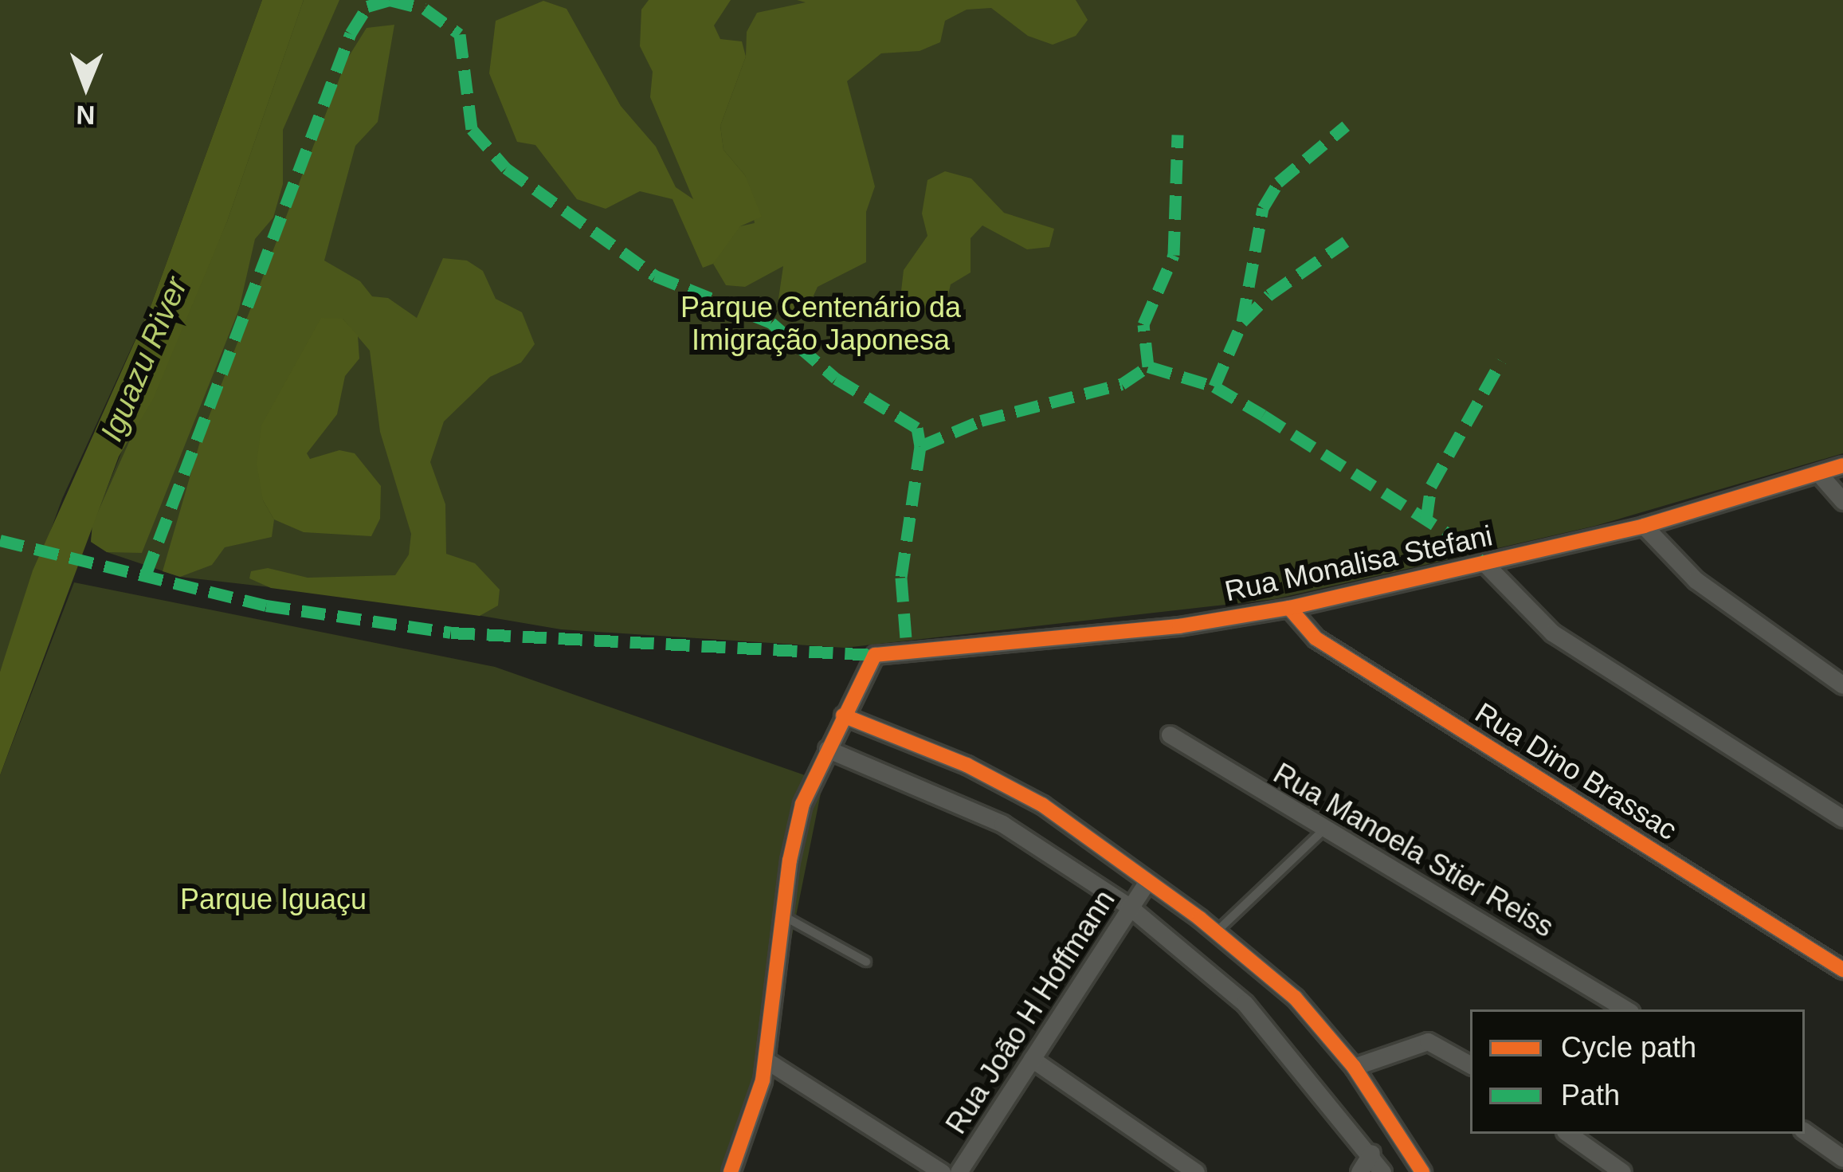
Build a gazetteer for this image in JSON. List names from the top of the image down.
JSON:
{
  "streets": {
    "street": [
      "Rua Monalisa Stefani",
      "Rua Dino Brassac",
      "Rua Manoela Stier Reiss",
      "Rua João H Hoffmann"
    ]
  },
  "crossings": [
    ["Rua Monalisa Stefani", "Rua Dino Brassac"]
  ],
  "water": ["Iguazu River"],
  "parks": ["Parque Centenário da Imigração Japonesa", "Parque Iguaçu"],
  "legend": ["Cycle path", "Path"],
  "north": "bottom"
}
